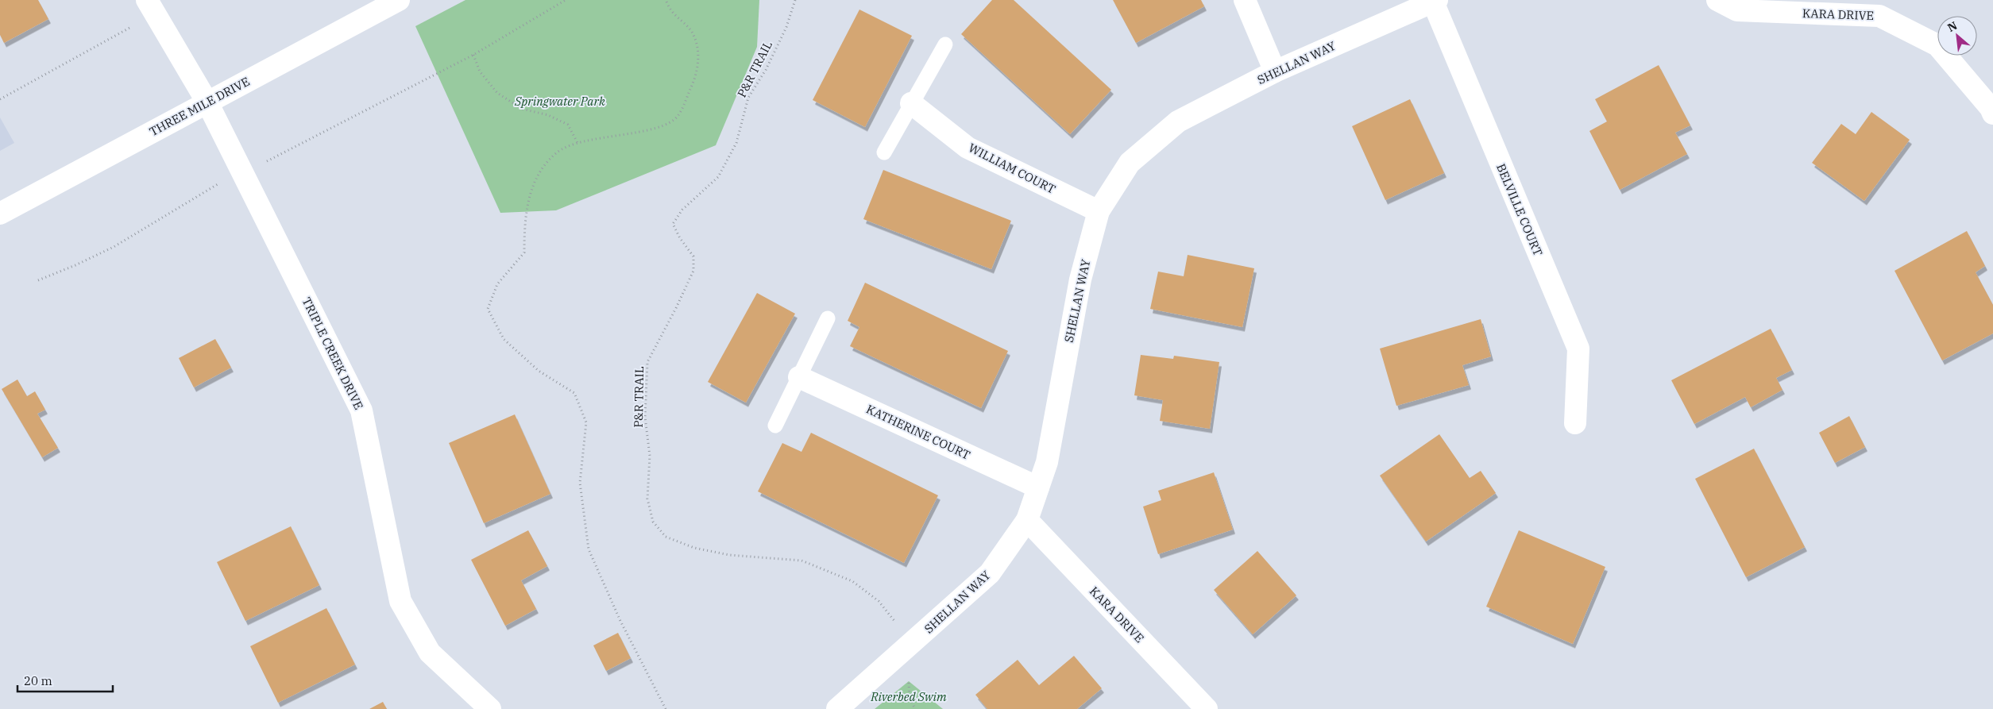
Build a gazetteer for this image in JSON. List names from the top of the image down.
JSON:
{
  "streets": {
    "street": [
      "KARA DRIVE",
      "SHELLAN WAY",
      "THREE MILE DRIVE",
      "WILLIAM COURT",
      "BELVILLE COURT",
      "TRIPLE CREEK DRIVE",
      "KATHERINE COURT"
    ],
    "path": ["P&R TRAIL"]
  },
  "crossings": [
    ["KARA DRIVE", "SHELLAN WAY"],
    ["SHELLAN WAY", "P&R TRAIL"],
    ["SHELLAN WAY", "WILLIAM COURT"],
    ["SHELLAN WAY", "BELVILLE COURT"],
    ["SHELLAN WAY", "KATHERINE COURT"],
    ["THREE MILE DRIVE", "TRIPLE CREEK DRIVE"]
  ],
  "parks": ["Springwater Park", "Riverbed Swim"],
  "scale_bar": "20 m",
  "north": "top left"
}
